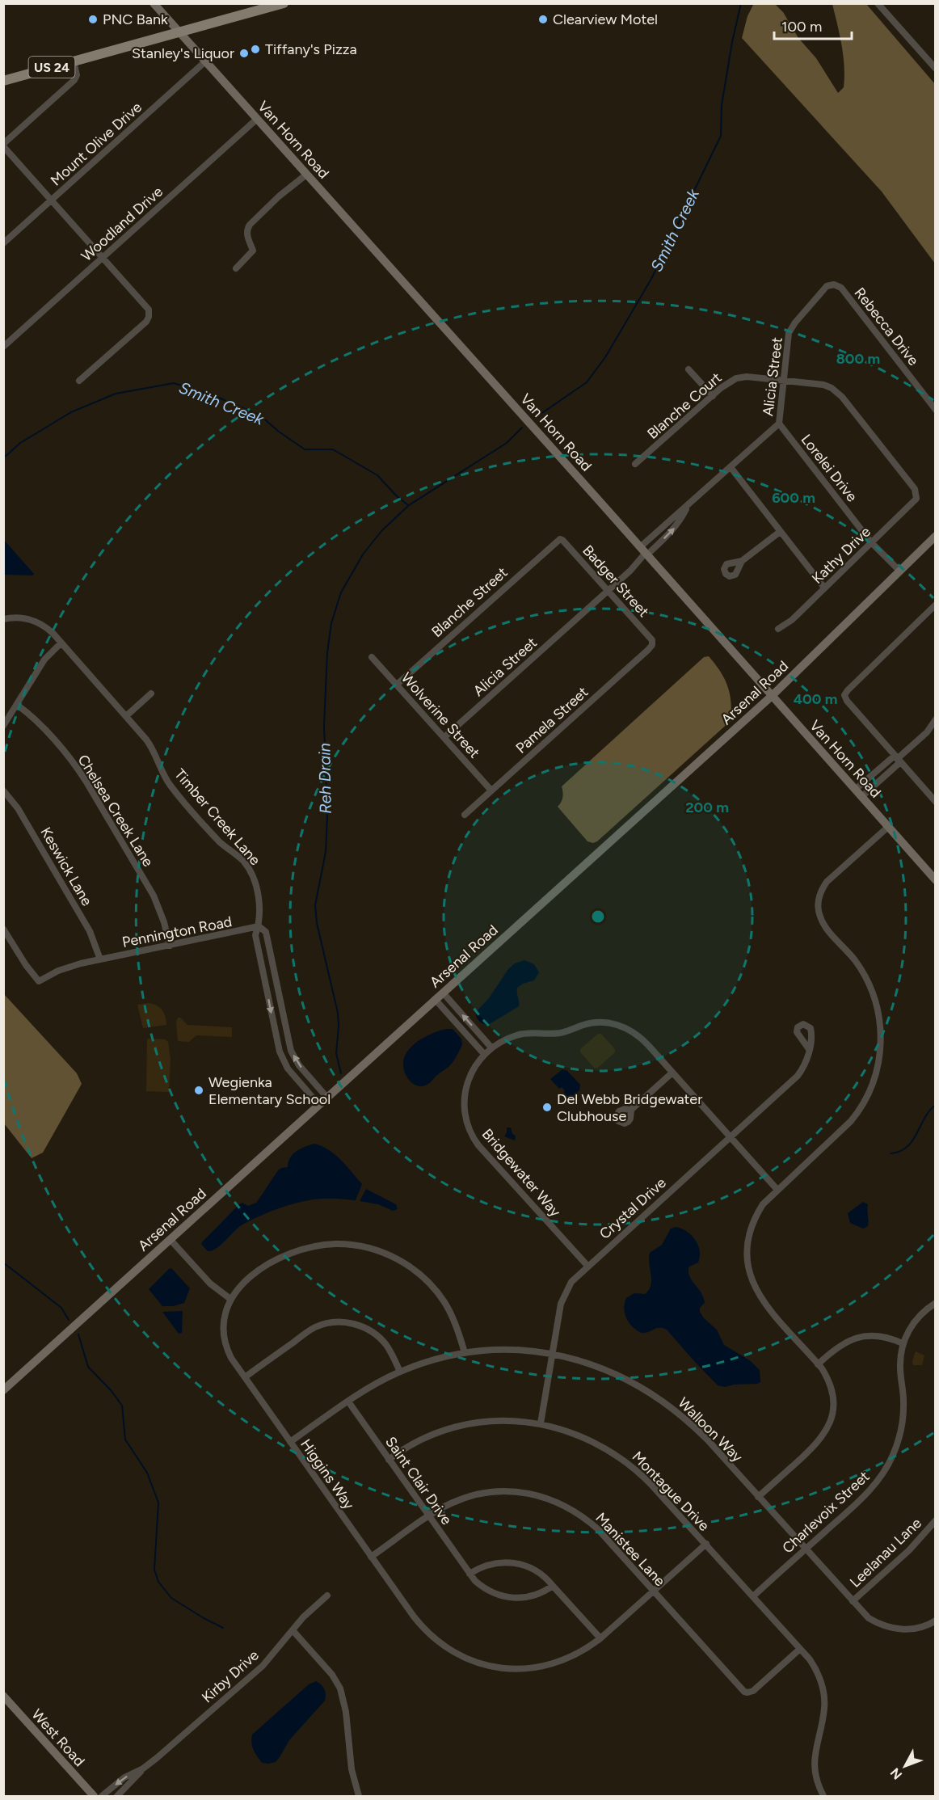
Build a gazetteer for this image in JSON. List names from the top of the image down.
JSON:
{
  "streets": {
    "main road": ["US 24"],
    "street": [
      "Van Horn Road",
      "Mount Olive Drive",
      "Woodland Drive",
      "Rebecca Drive",
      "Alicia Street",
      "Blanche Court",
      "Lorelei Drive",
      "Kathy Drive",
      "Badger Street",
      "Blanche Street",
      "Arsenal Road",
      "Wolverine Street",
      "Pamela Street",
      "Chelsea Creek Lane",
      "Timber Creek Lane",
      "Keswick Lane",
      "Pennington Road",
      "Bridgewater Way",
      "Crystal Drive",
      "Walloon Way",
      "Higgins Way",
      "Saint Clair Drive",
      "Montague Drive",
      "Charlevoix Street",
      "Manistee Lane",
      "Leelanau Lane",
      "Kirby Drive",
      "West Road"
    ]
  },
  "crossings": [
    ["US 24", "Van Horn Road"],
    ["Van Horn Road", "Mount Olive Drive"],
    ["Van Horn Road", "Woodland Drive"],
    ["Van Horn Road", "Alicia Street"],
    ["Van Horn Road", "Arsenal Road"],
    ["Rebecca Drive", "Alicia Street"],
    ["Alicia Street", "Blanche Court"],
    ["Alicia Street", "Lorelei Drive"],
    ["Alicia Street", "Badger Street"],
    ["Alicia Street", "Wolverine Street"],
    ["Blanche Court", "Kathy Drive"],
    ["Lorelei Drive", "Kathy Drive"],
    ["Lorelei Drive", "Arsenal Road"],
    ["Badger Street", "Blanche Street"],
    ["Badger Street", "Pamela Street"],
    ["Blanche Street", "Wolverine Street"],
    ["Arsenal Road", "Timber Creek Lane"],
    ["Wolverine Street", "Pamela Street"],
    ["Chelsea Creek Lane", "Pennington Road"],
    ["Timber Creek Lane", "Pennington Road"],
    ["Keswick Lane", "Pennington Road"],
    ["Bridgewater Way", "Crystal Drive"],
    ["Crystal Drive", "Walloon Way"],
    ["Crystal Drive", "Montague Drive"],
    ["Walloon Way", "Higgins Way"],
    ["Walloon Way", "Saint Clair Drive"],
    ["Walloon Way", "Charlevoix Street"],
    ["Walloon Way", "Leelanau Lane"],
    ["Higgins Way", "Montague Drive"],
    ["Higgins Way", "Manistee Lane"],
    ["Saint Clair Drive", "Montague Drive"],
    ["Saint Clair Drive", "Manistee Lane"],
    ["Montague Drive", "Charlevoix Street"],
    ["Montague Drive", "Manistee Lane"]
  ],
  "water": ["Smith Creek", "Reh Drain"],
  "places": [
    "PNC Bank",
    "Clearview Motel",
    "Tiffany's Pizza",
    "Stanley's Liquor",
    "Wegienka Elementary School",
    "Del Webb Bridgewater Clubhouse"
  ],
  "scale_bar": "100 m",
  "north": "bottom left",
  "rings": [
    "800 m",
    "600 m",
    "400 m",
    "200 m"
  ]
}
